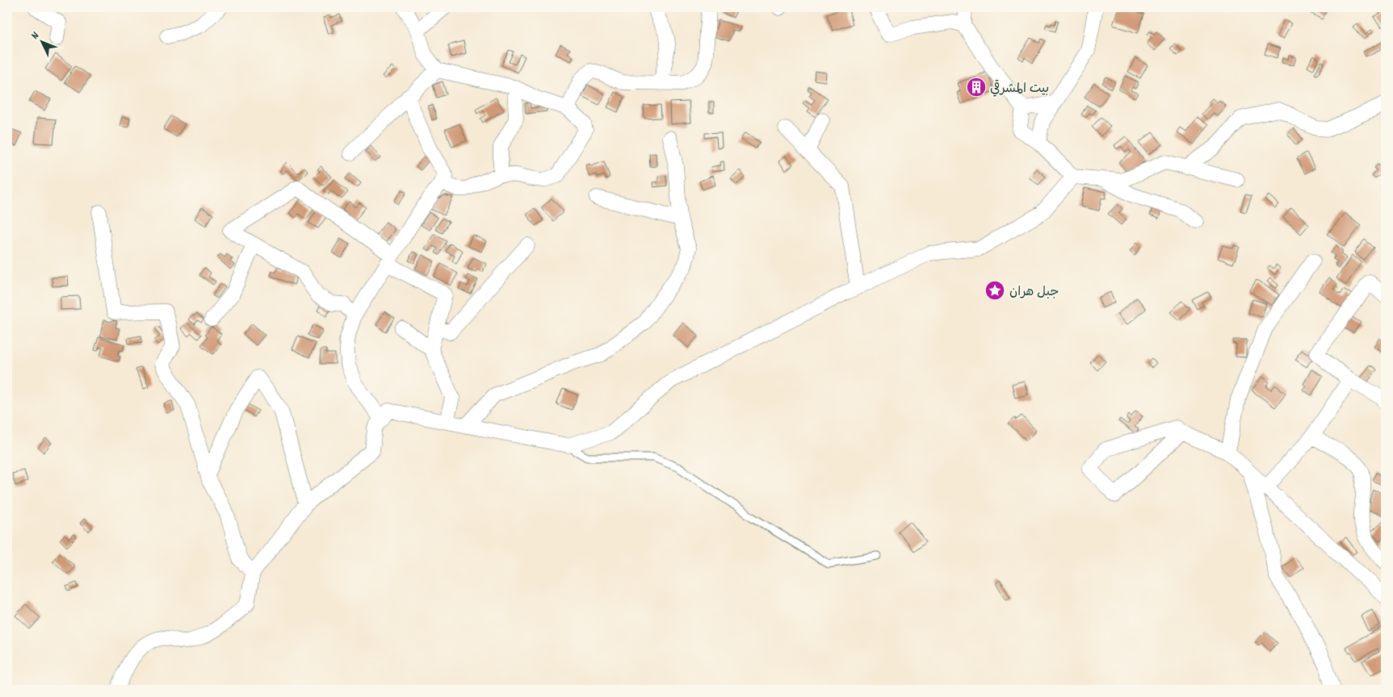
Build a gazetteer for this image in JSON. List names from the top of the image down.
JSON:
{
  "places": {
    "building": ["بيت المشرقي"],
    "place": ["جبل هران"]
  },
  "north": "top left"
}
